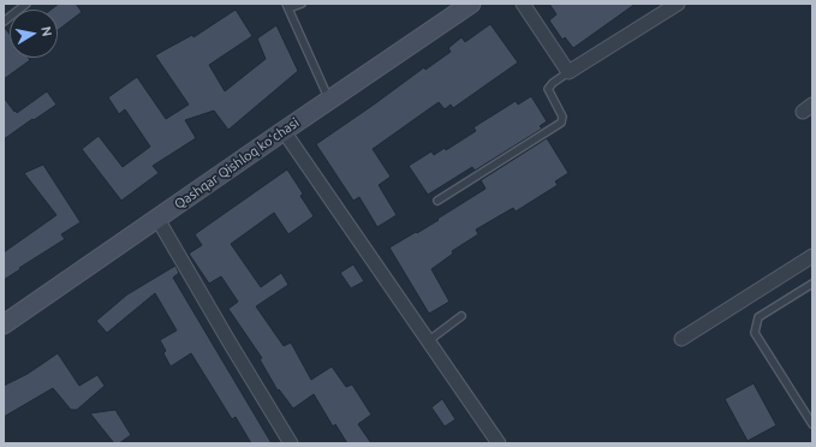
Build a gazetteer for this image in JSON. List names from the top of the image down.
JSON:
{
  "streets": {
    "main road": ["Qashqar Qishloq koʻchasi"]
  },
  "north": "right"
}
